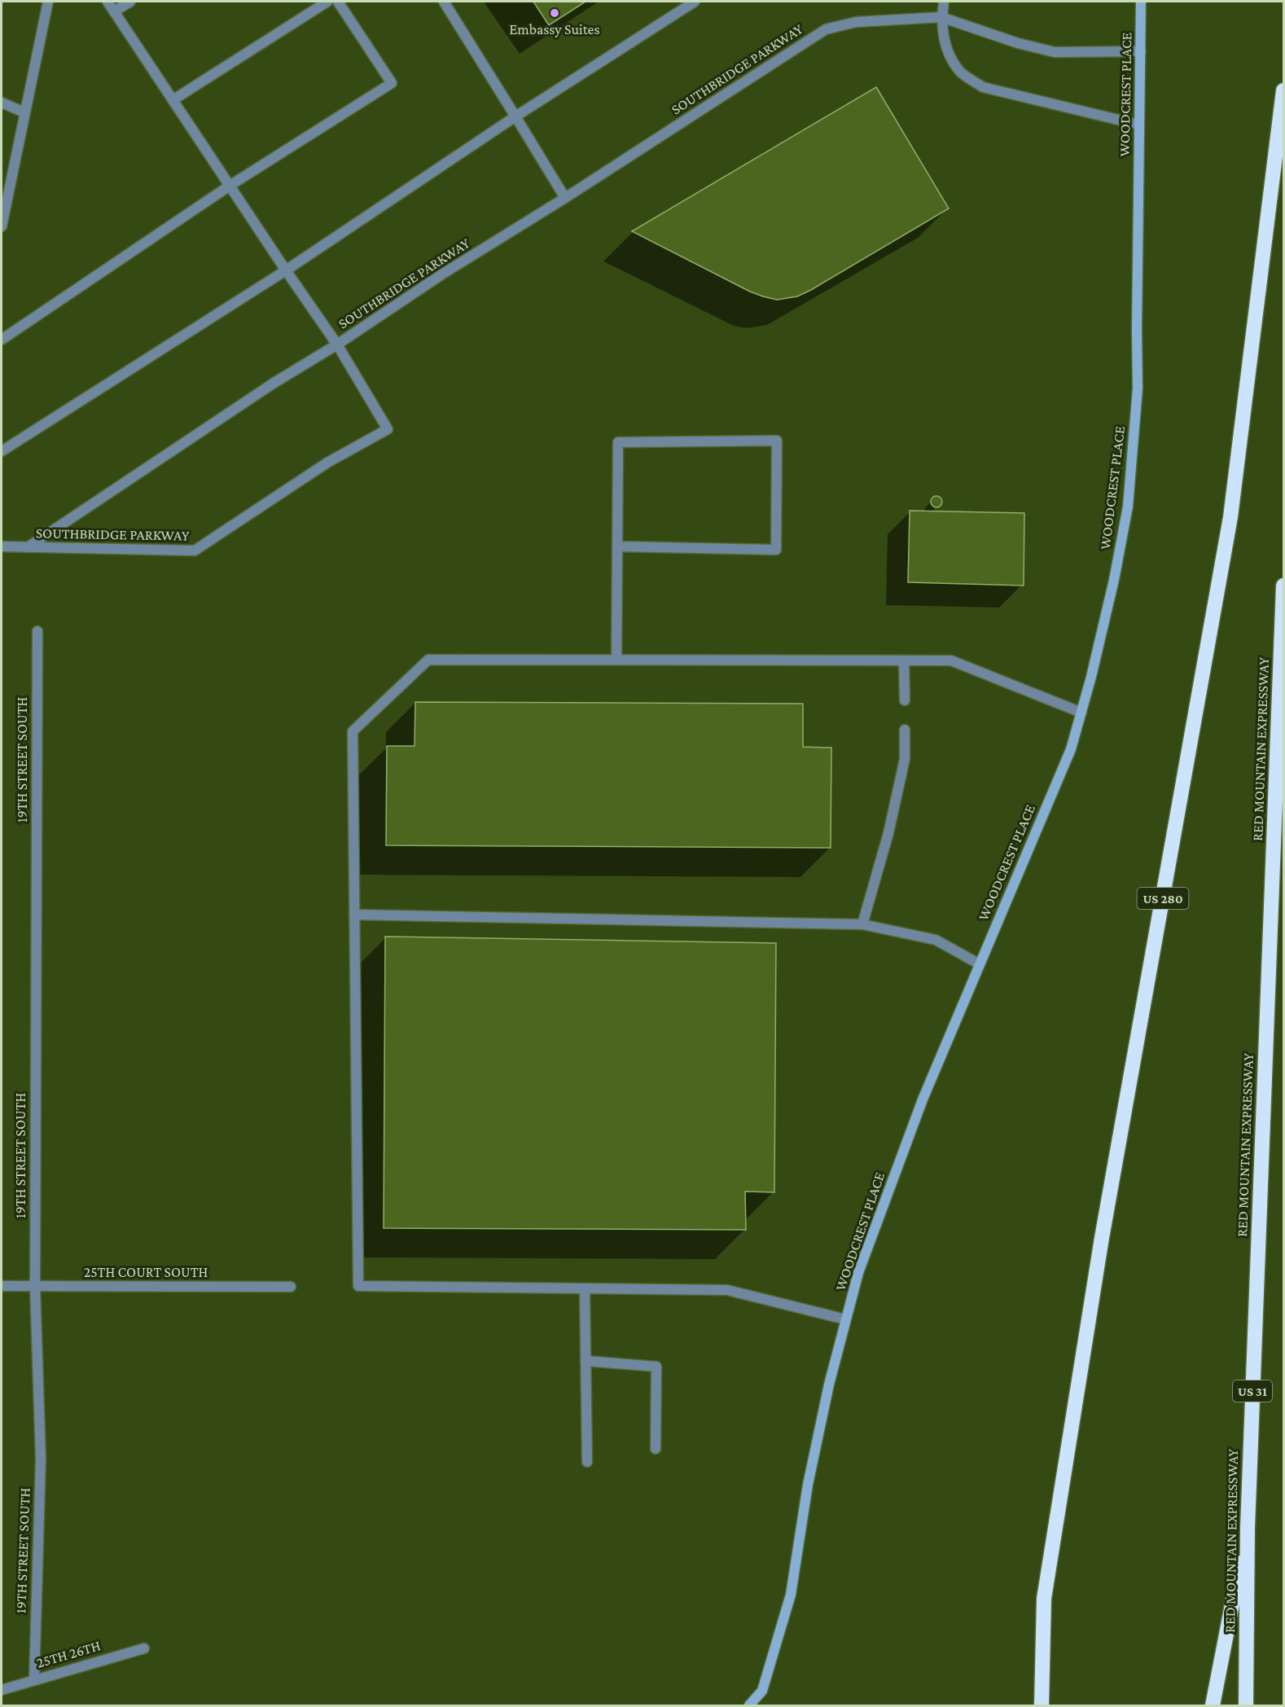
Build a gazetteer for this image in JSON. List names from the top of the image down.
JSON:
{
  "streets": {
    "highway": ["RED MOUNTAIN EXPRESSWAY", "US 280", "US 31"],
    "street": [
      "SOUTHBRIDGE PARKWAY",
      "WOODCREST PLACE",
      "19TH STREET SOUTH",
      "25TH COURT SOUTH",
      "25TH 26TH"
    ]
  },
  "crossings": [
    ["SOUTHBRIDGE PARKWAY", "WOODCREST PLACE"],
    ["19TH STREET SOUTH", "25TH COURT SOUTH"],
    ["19TH STREET SOUTH", "25TH 26TH"]
  ],
  "places": ["Embassy Suites"]
}
